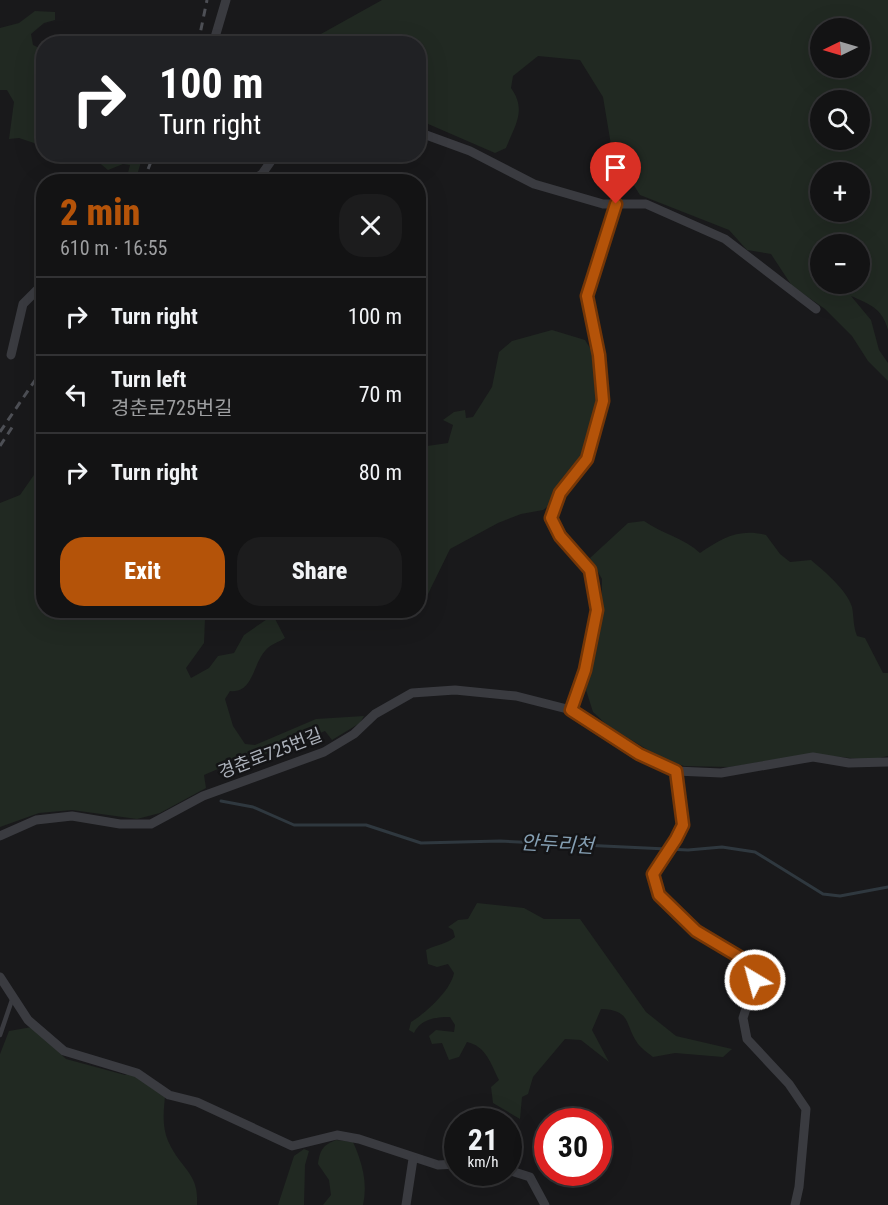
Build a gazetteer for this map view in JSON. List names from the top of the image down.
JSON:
{
  "streets": {
    "street": ["경춘로725번길"]
  },
  "water": ["안두리천"],
  "north": "left",
  "page": {
    "map_buttons": ["+", "−"],
    "turn": ["100 m", "Turn right"],
    "heading": ["2 min", "610 m · 16:55"],
    "list": [
      {
        "name": "Turn right",
        "value": "100 m"
      },
      {
        "name": "Turn left",
        "note": "경춘로725번길",
        "value": "70 m"
      },
      {
        "name": "Turn right",
        "value": "80 m"
      }
    ],
    "buttons": ["Exit", "Share"],
    "speed": "21 km/h",
    "limit": "30"
  }
}
